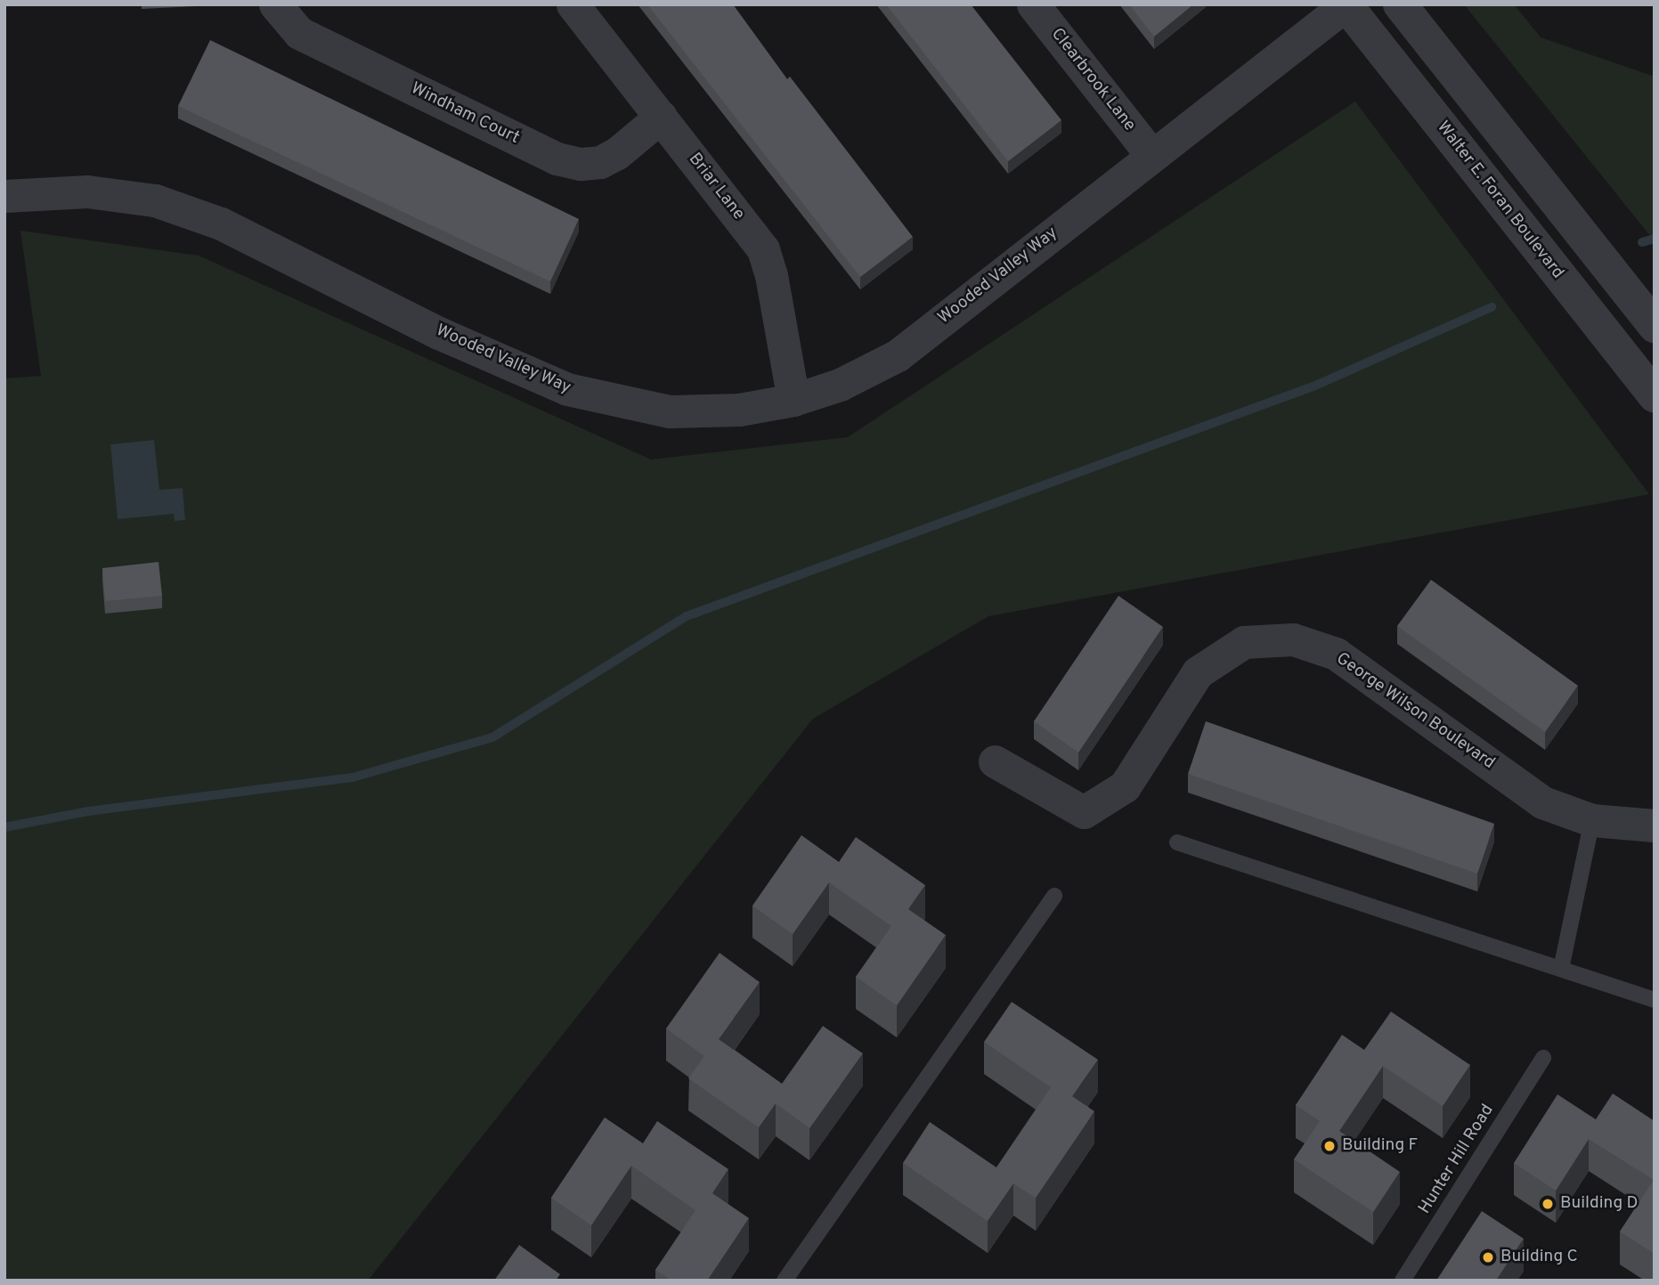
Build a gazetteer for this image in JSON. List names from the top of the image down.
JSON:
{
  "streets": {
    "street": [
      "Clearbrook Lane",
      "Windham Court",
      "Briar Lane",
      "Walter E. Foran Boulevard",
      "Wooded Valley Way",
      "George Wilson Boulevard"
    ],
    "lane": ["Hunter Hill Road"]
  },
  "crossings": [
    ["Clearbrook Lane", "Wooded Valley Way"],
    ["Windham Court", "Briar Lane"],
    ["Briar Lane", "Wooded Valley Way"],
    ["Walter E. Foran Boulevard", "Wooded Valley Way"]
  ],
  "places": ["Building F", "Building D", "Building C"]
}
